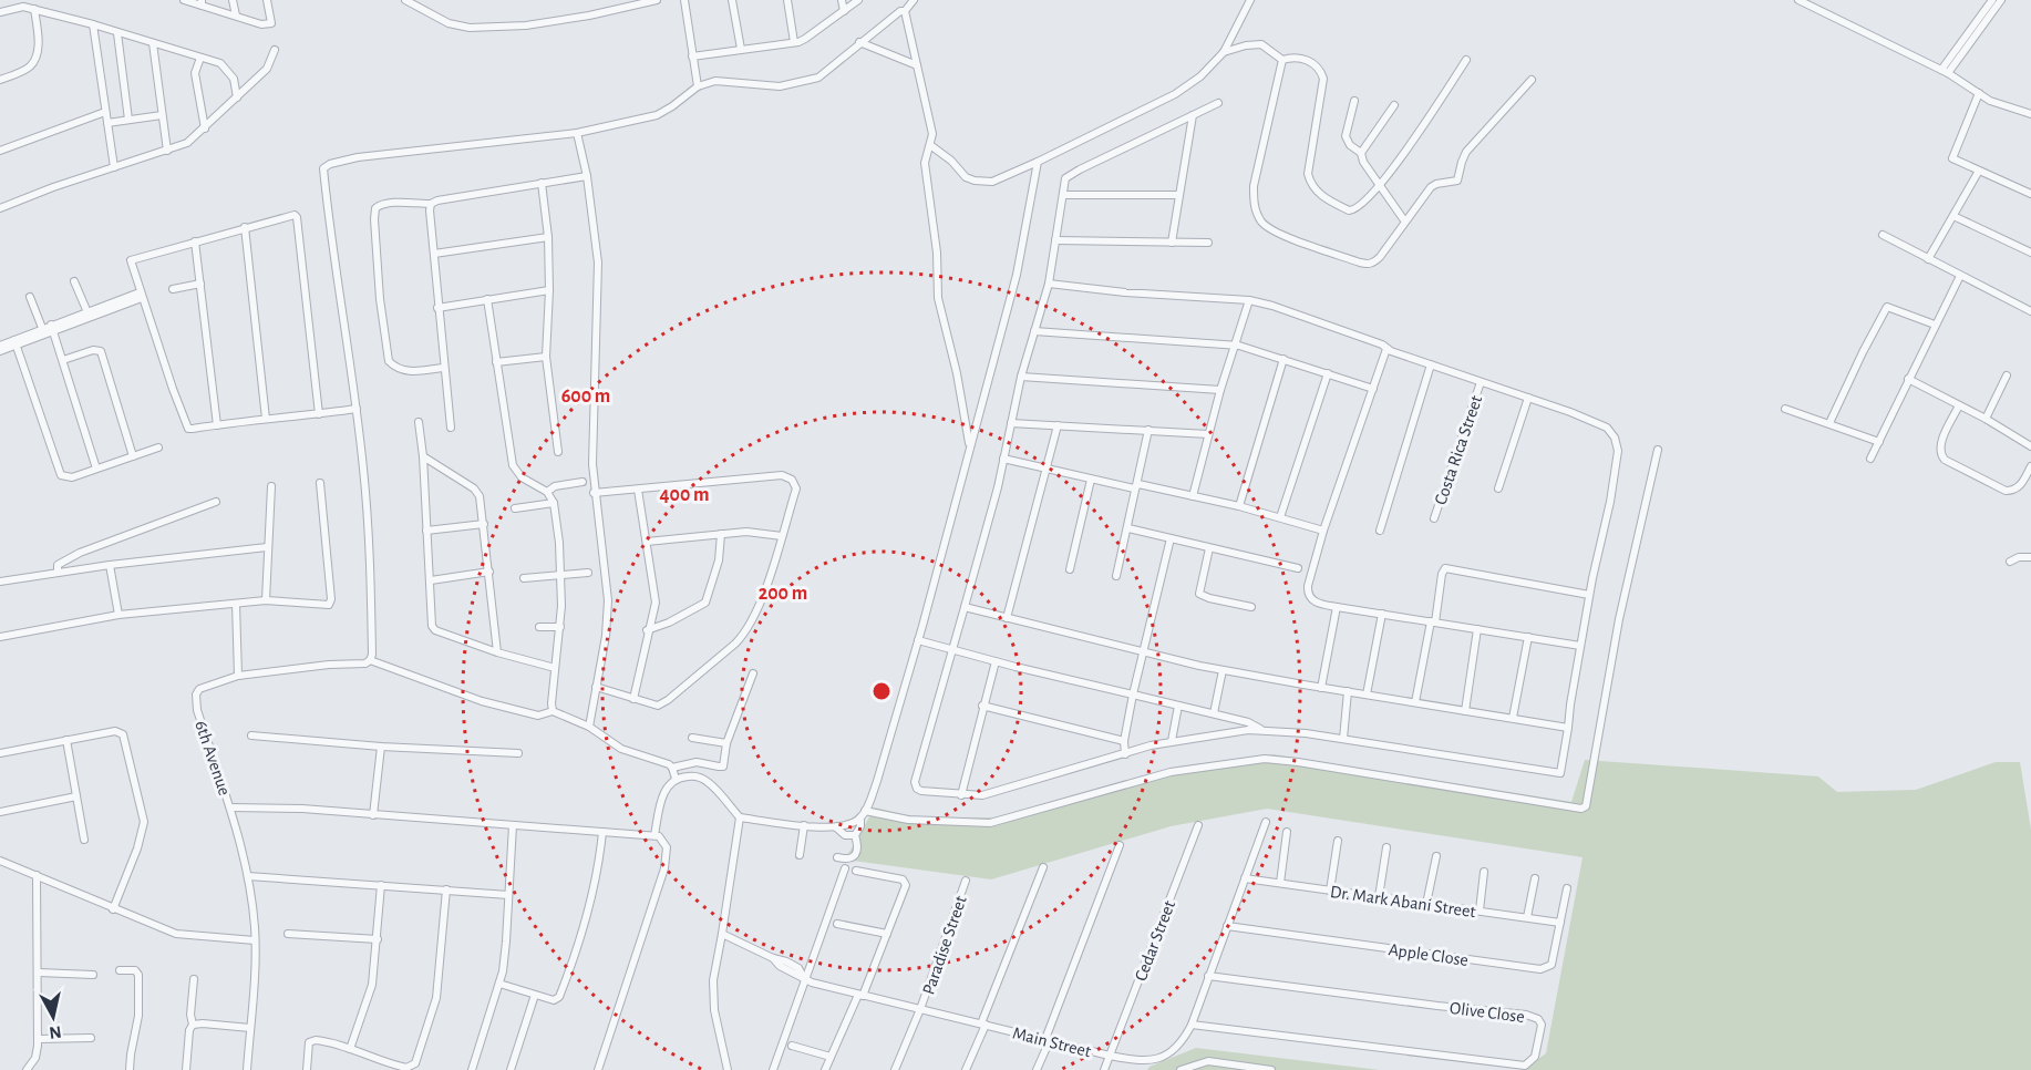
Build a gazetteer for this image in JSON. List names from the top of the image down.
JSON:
{
  "streets": {
    "street": [
      "Costa Rica Street",
      "6th Avenue",
      "Dr. Mark Abani Street",
      "Cedar Street",
      "Paradise Street",
      "Apple Close",
      "Olive Close",
      "Main Street"
    ]
  },
  "crossings": [
    ["Dr. Mark Abani Street", "Apple Close"],
    ["Dr. Mark Abani Street", "Main Street"],
    ["Cedar Street", "Main Street"],
    ["Paradise Street", "Main Street"],
    ["Apple Close", "Main Street"],
    ["Olive Close", "Main Street"]
  ],
  "north": "bottom",
  "rings": ["600 m", "400 m", "200 m"]
}
